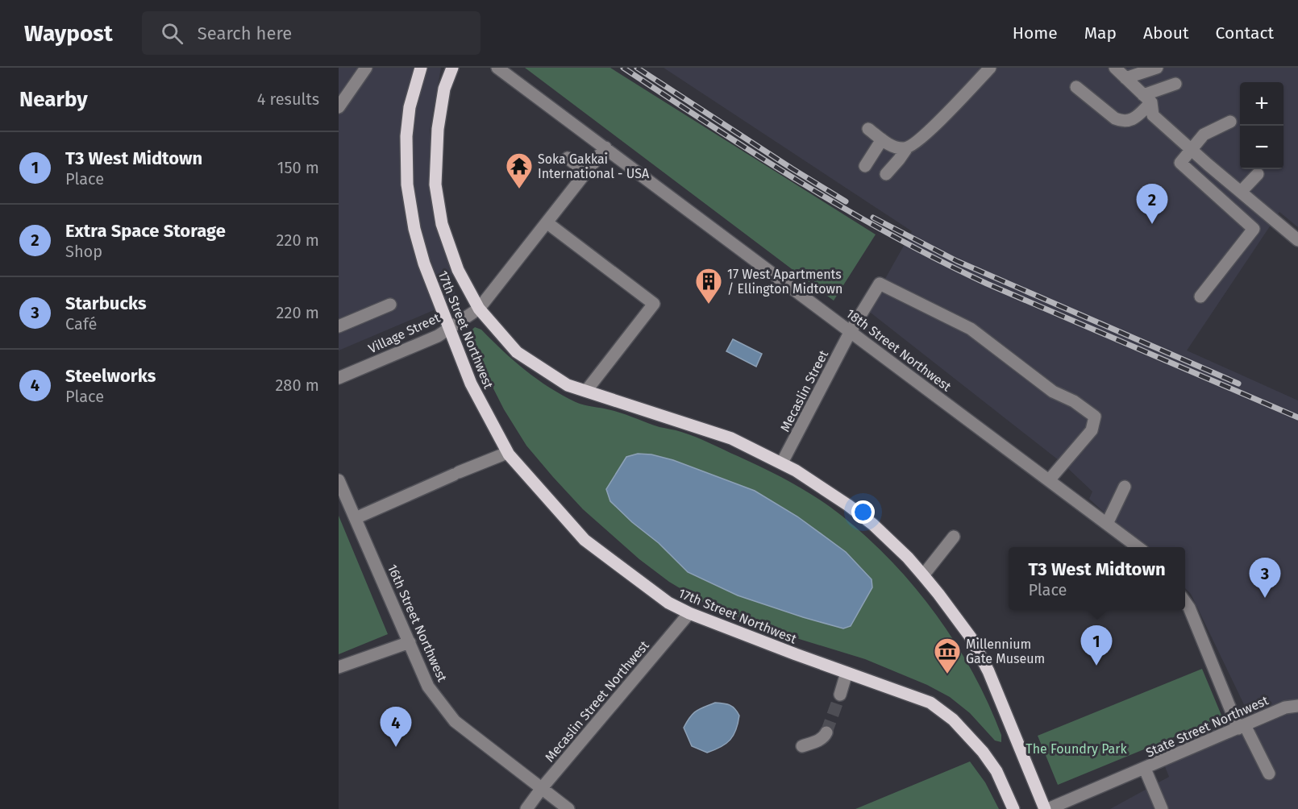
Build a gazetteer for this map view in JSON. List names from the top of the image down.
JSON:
{
  "streets": {
    "main road": ["17th Street Northwest"],
    "street": [
      "Village Street",
      "18th Street Northwest",
      "Mecaslin Street",
      "16th Street Northwest",
      "Mecaslin Street Northwest",
      "State Street Northwest"
    ]
  },
  "crossings": [
    ["17th Street Northwest", "Village Street"],
    ["17th Street Northwest", "Mecaslin Street"],
    ["17th Street Northwest", "Mecaslin Street Northwest"],
    ["Village Street", "18th Street Northwest"],
    ["18th Street Northwest", "Mecaslin Street"],
    ["16th Street Northwest", "Mecaslin Street Northwest"]
  ],
  "parks": ["The Foundry Park"],
  "places": {
    "temple": ["Soka Gakkai International - USA"],
    "building": ["17 West Apartments / Ellington Midtown"],
    "museum": ["Millennium Gate Museum"]
  },
  "page": {
    "header": "Waypost",
    "search": "Search here",
    "nav": [
      "Home",
      "Map",
      "About",
      "Contact"
    ],
    "heading": ["Nearby", "4 results"],
    "map_buttons": ["+", "−"],
    "list": [
      {
        "mark": "1",
        "name": "T3 West Midtown",
        "note": "Place",
        "value": "150 m"
      },
      {
        "mark": "2",
        "name": "Extra Space Storage",
        "note": "Shop",
        "value": "220 m"
      },
      {
        "mark": "3",
        "name": "Starbucks",
        "note": "Café",
        "value": "220 m"
      },
      {
        "mark": "4",
        "name": "Steelworks",
        "note": "Place",
        "value": "280 m"
      }
    ],
    "pins": [
      "2",
      "3",
      "1",
      "4"
    ],
    "popup": ["T3 West Midtown", "Place"]
  }
}
